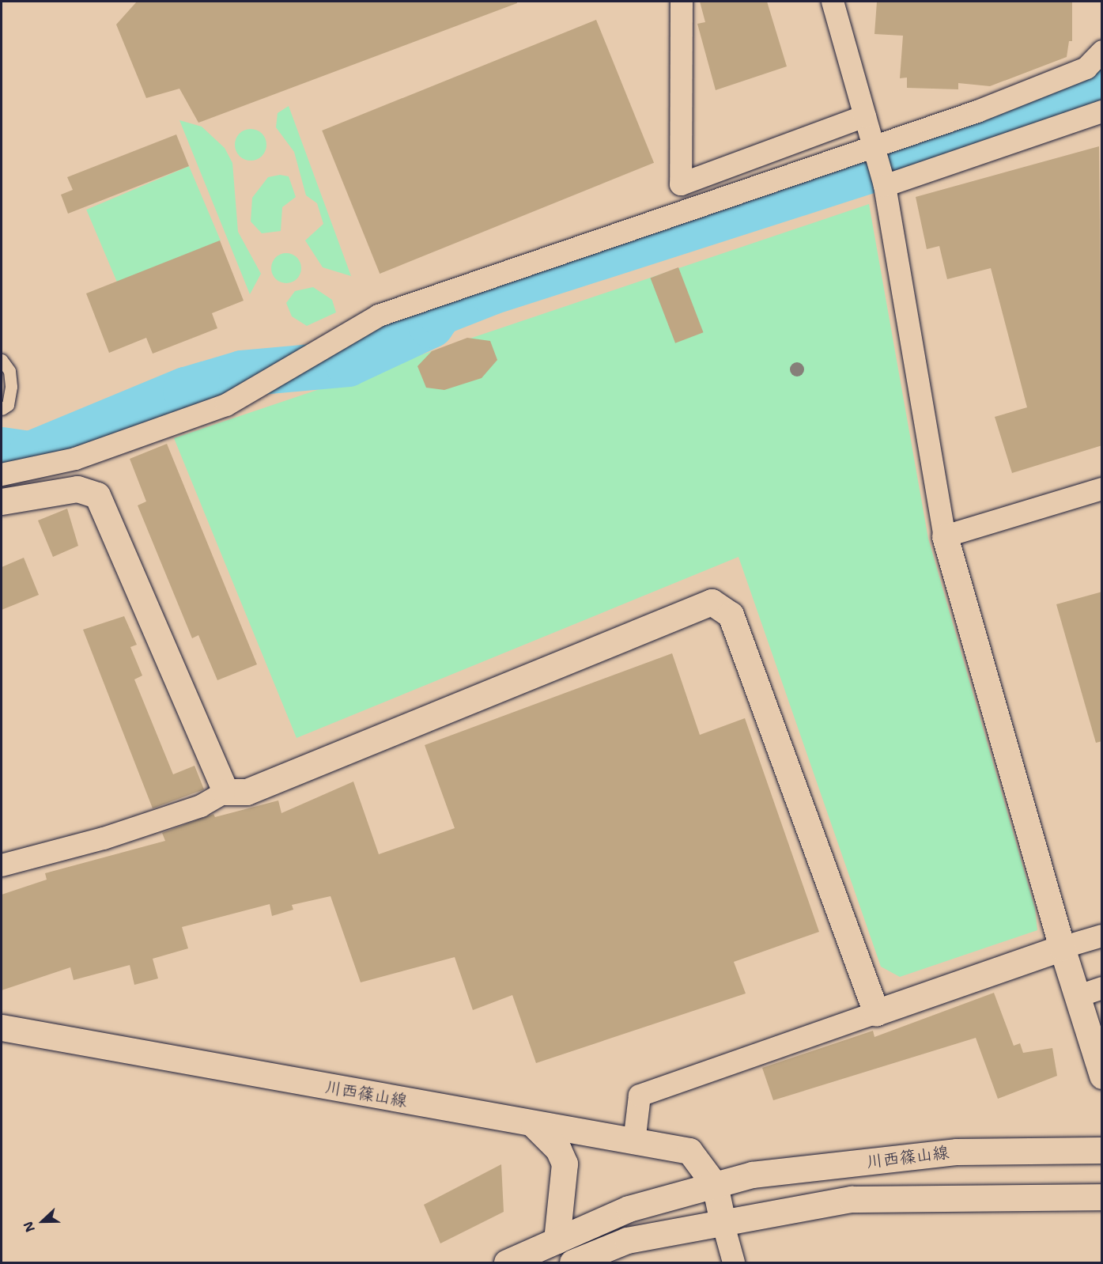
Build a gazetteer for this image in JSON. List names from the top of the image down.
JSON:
{
  "streets": {
    "street": ["川西篠山線"]
  },
  "north": "left"
}
